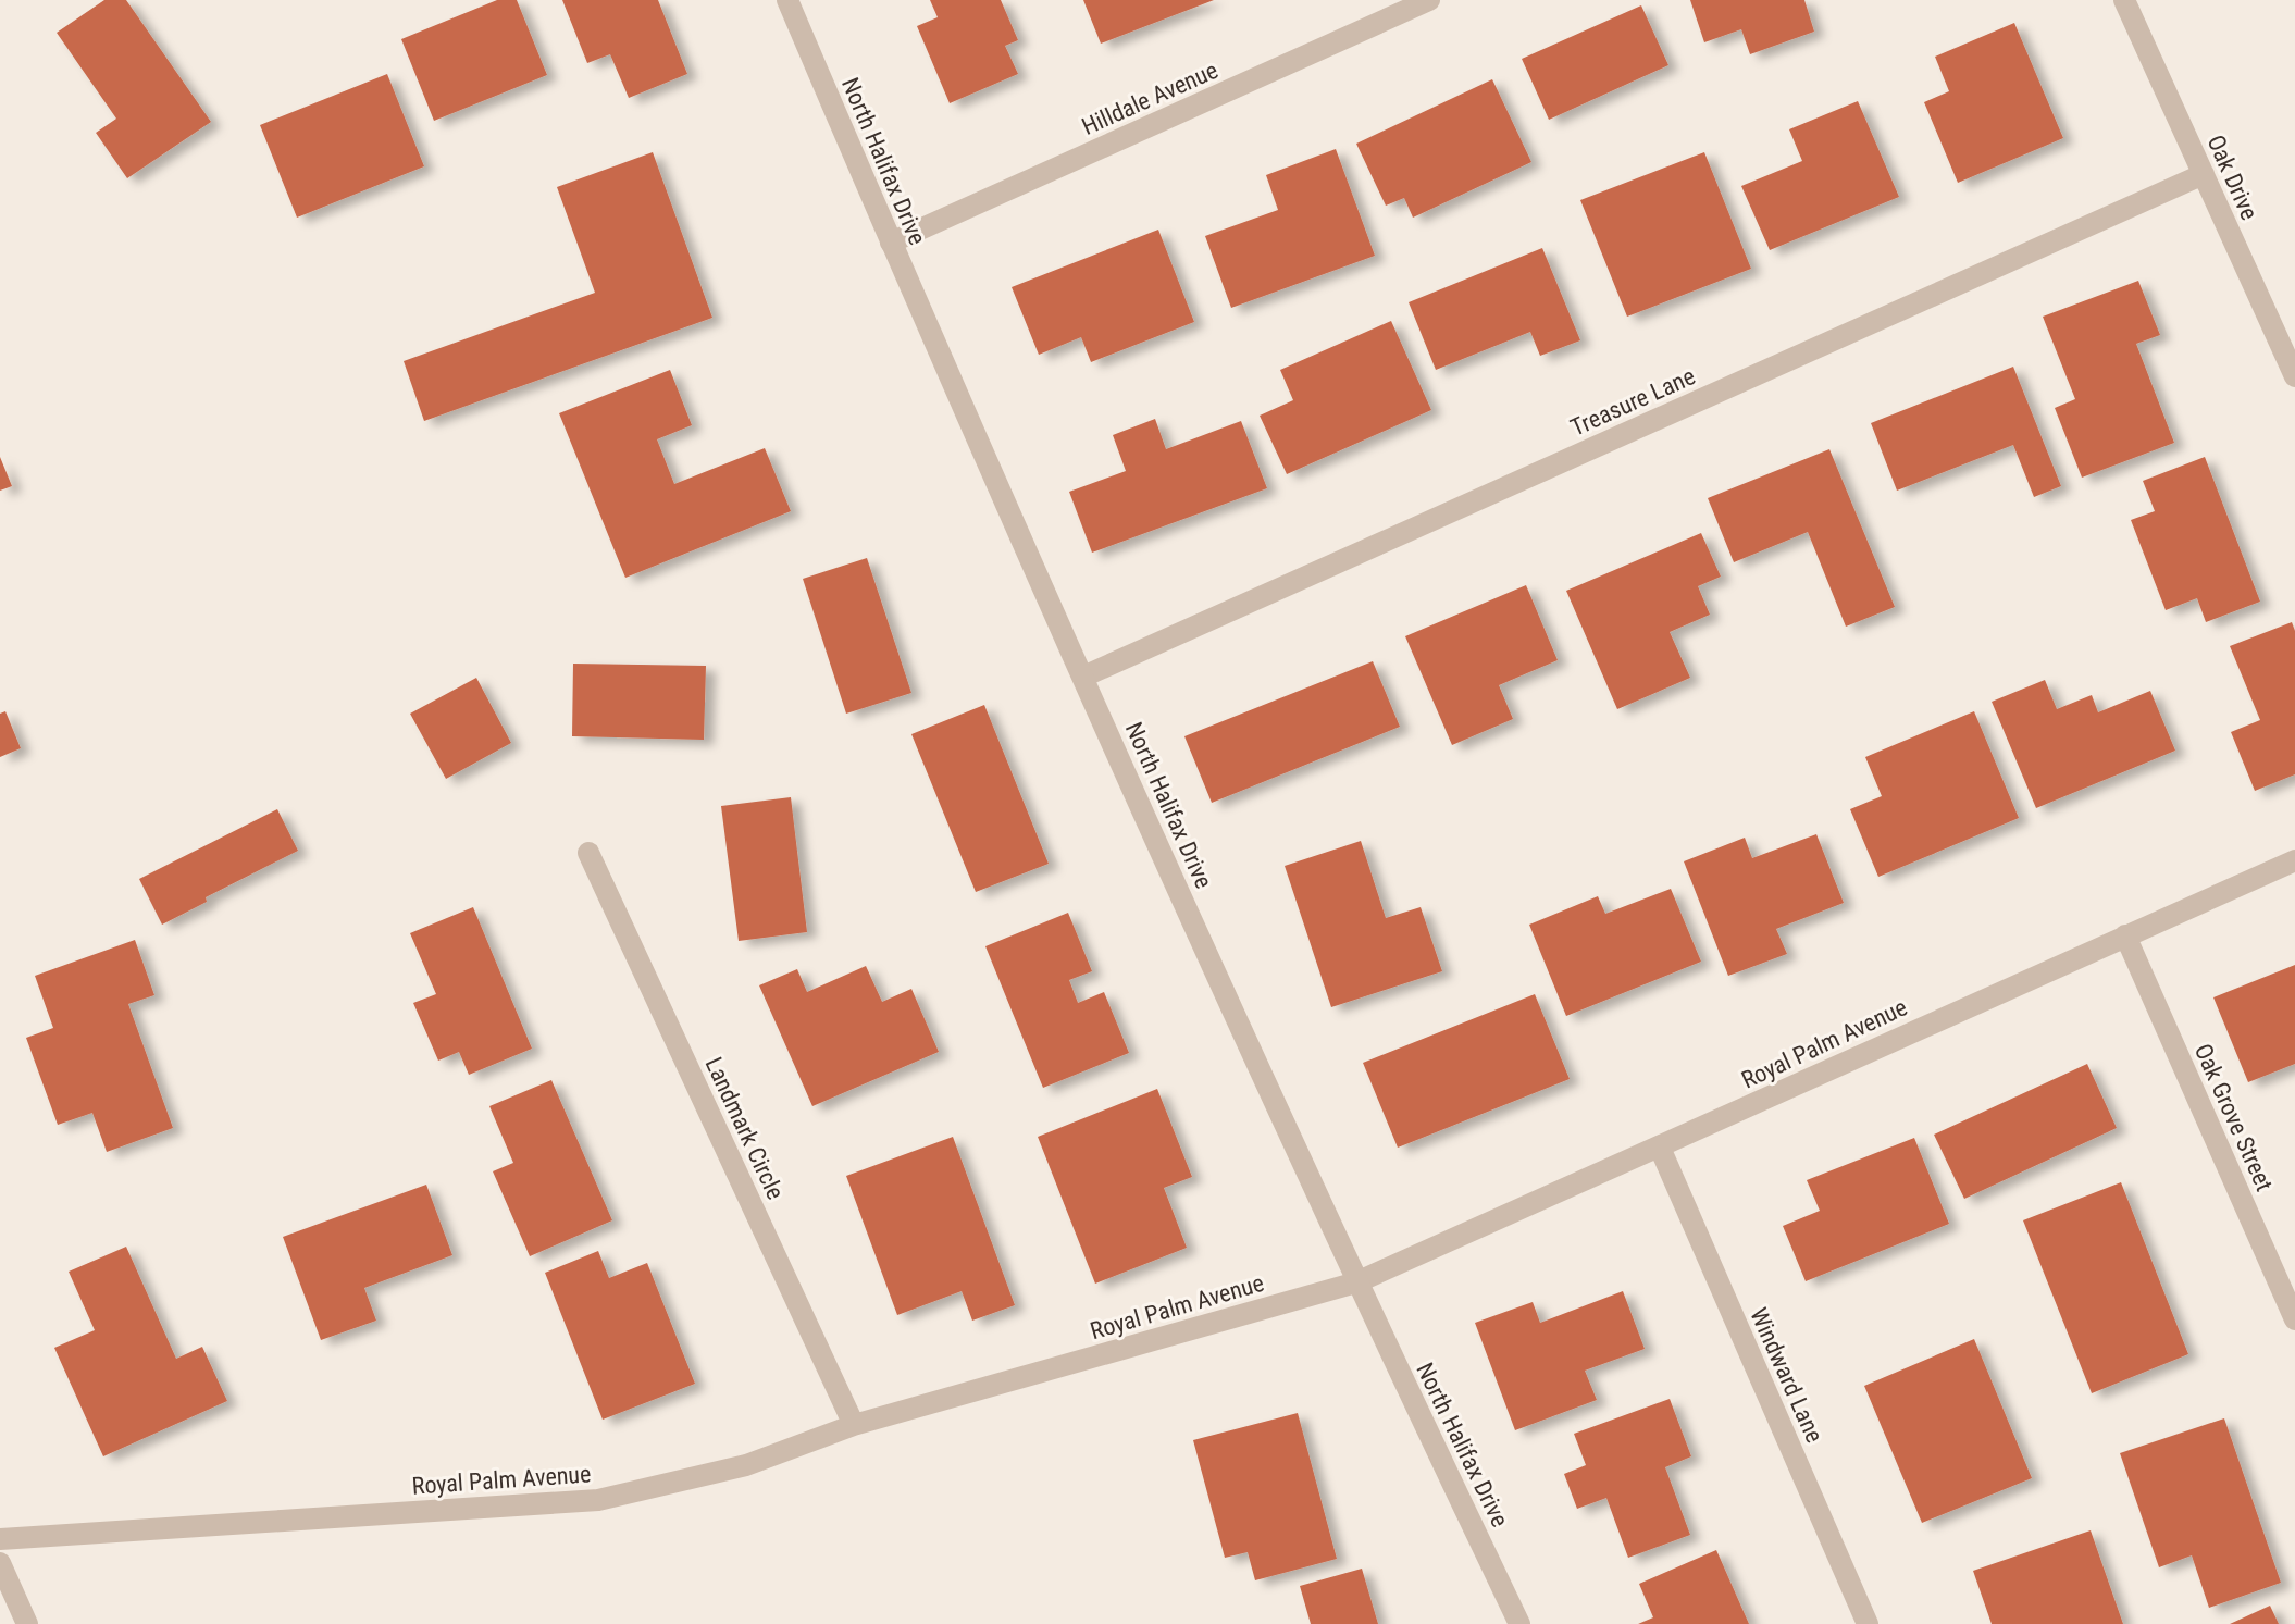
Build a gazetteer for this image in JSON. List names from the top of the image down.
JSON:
{
  "streets": {
    "street": [
      "Hilldale Avenue",
      "North Halifax Drive",
      "Oak Drive",
      "Treasure Lane",
      "Royal Palm Avenue",
      "Oak Grove Street",
      "Landmark Circle",
      "Windward Lane"
    ]
  },
  "crossings": [
    ["Hilldale Avenue", "North Halifax Drive"],
    ["North Halifax Drive", "Treasure Lane"],
    ["North Halifax Drive", "Royal Palm Avenue"],
    ["Oak Drive", "Treasure Lane"],
    ["Royal Palm Avenue", "Oak Grove Street"],
    ["Royal Palm Avenue", "Landmark Circle"],
    ["Royal Palm Avenue", "Windward Lane"]
  ]
}
